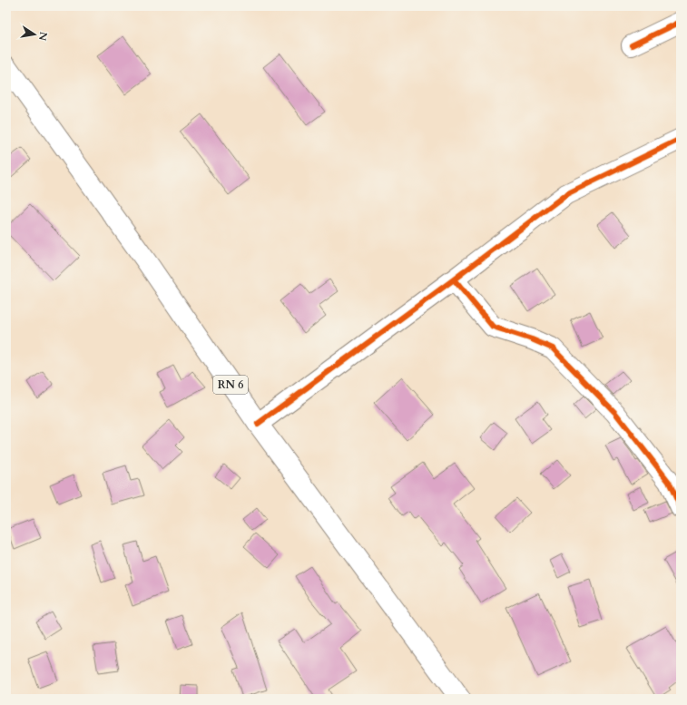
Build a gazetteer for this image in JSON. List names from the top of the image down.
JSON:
{
  "streets": {
    "street": ["RN 6"]
  },
  "north": "right"
}
